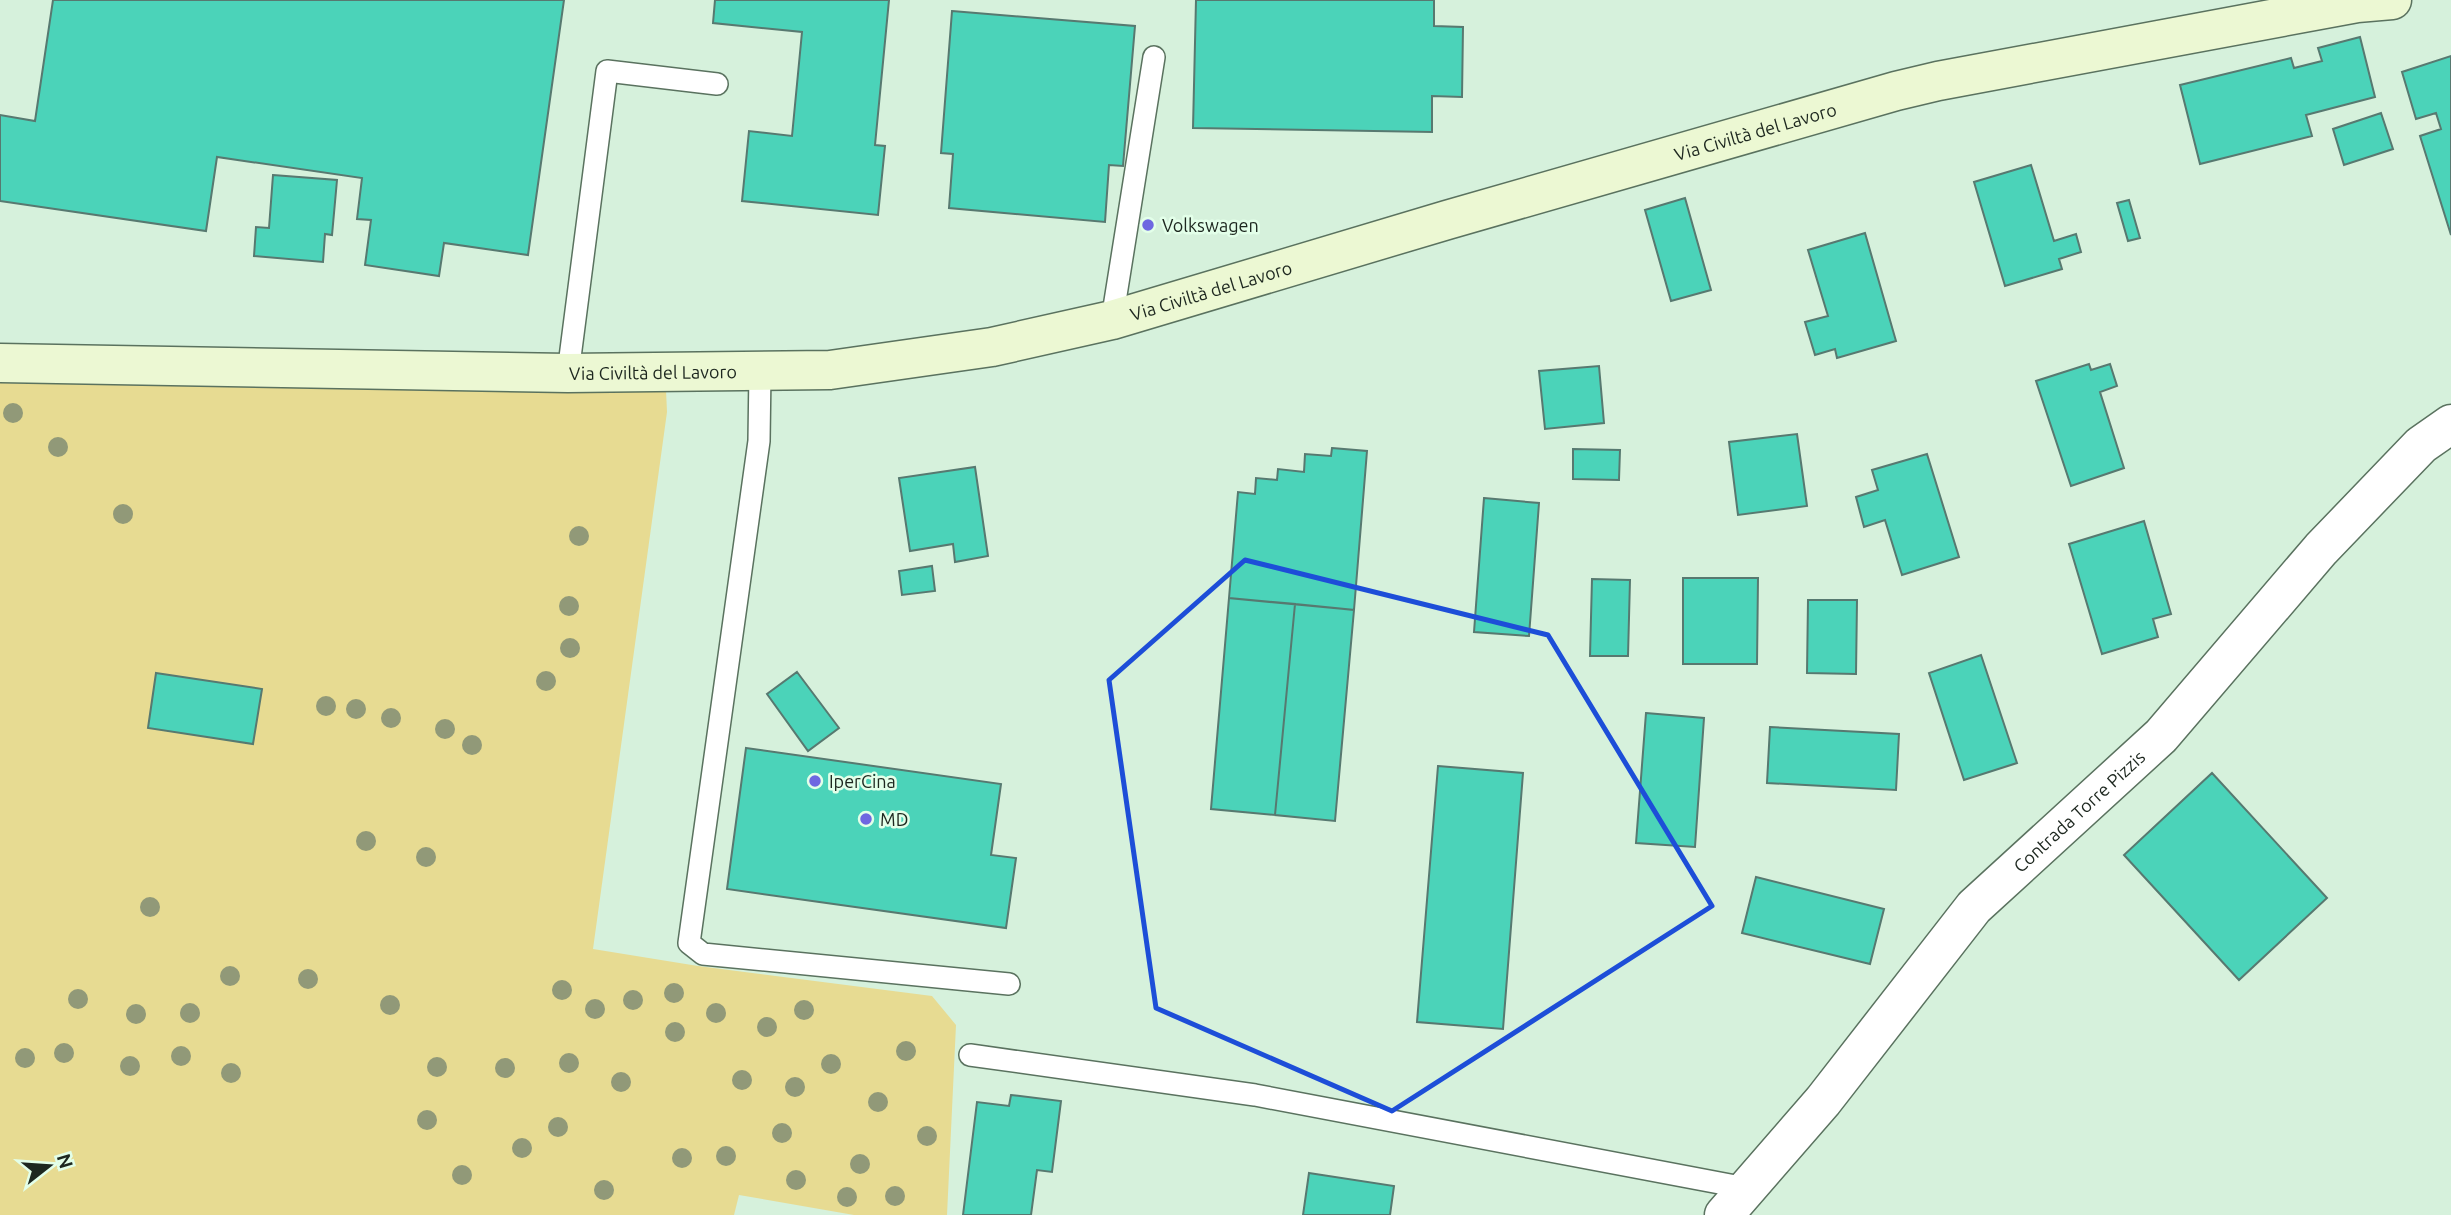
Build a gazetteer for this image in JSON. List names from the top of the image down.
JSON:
{
  "streets": {
    "main road": ["Via Civiltà del Lavoro"],
    "street": ["Contrada Torre Pizzis"]
  },
  "places": ["Volkswagen", "IperCina", "MD"],
  "north": "right"
}
